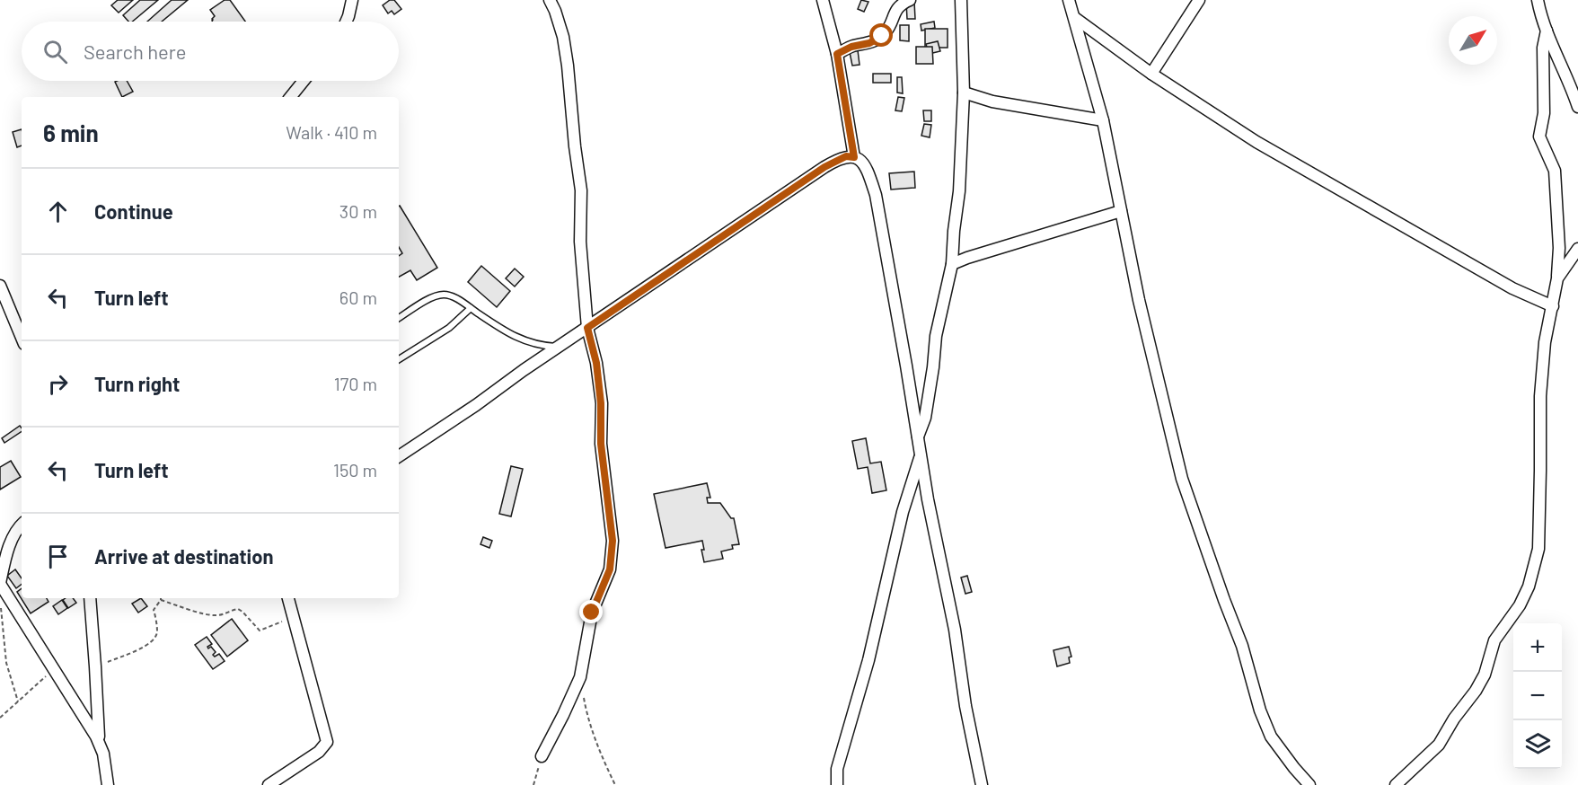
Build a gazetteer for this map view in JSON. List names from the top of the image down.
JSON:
{
  "north": "top right",
  "page": {
    "search": "Search here",
    "heading": ["6 min", "Walk · 410 m"],
    "list": [
      ["Continue", "30 m"],
      ["Turn left", "60 m"],
      ["Turn right", "170 m"],
      ["Turn left", "150 m"],
      "Arrive at destination"
    ],
    "map_buttons": ["+", "−"]
  }
}
